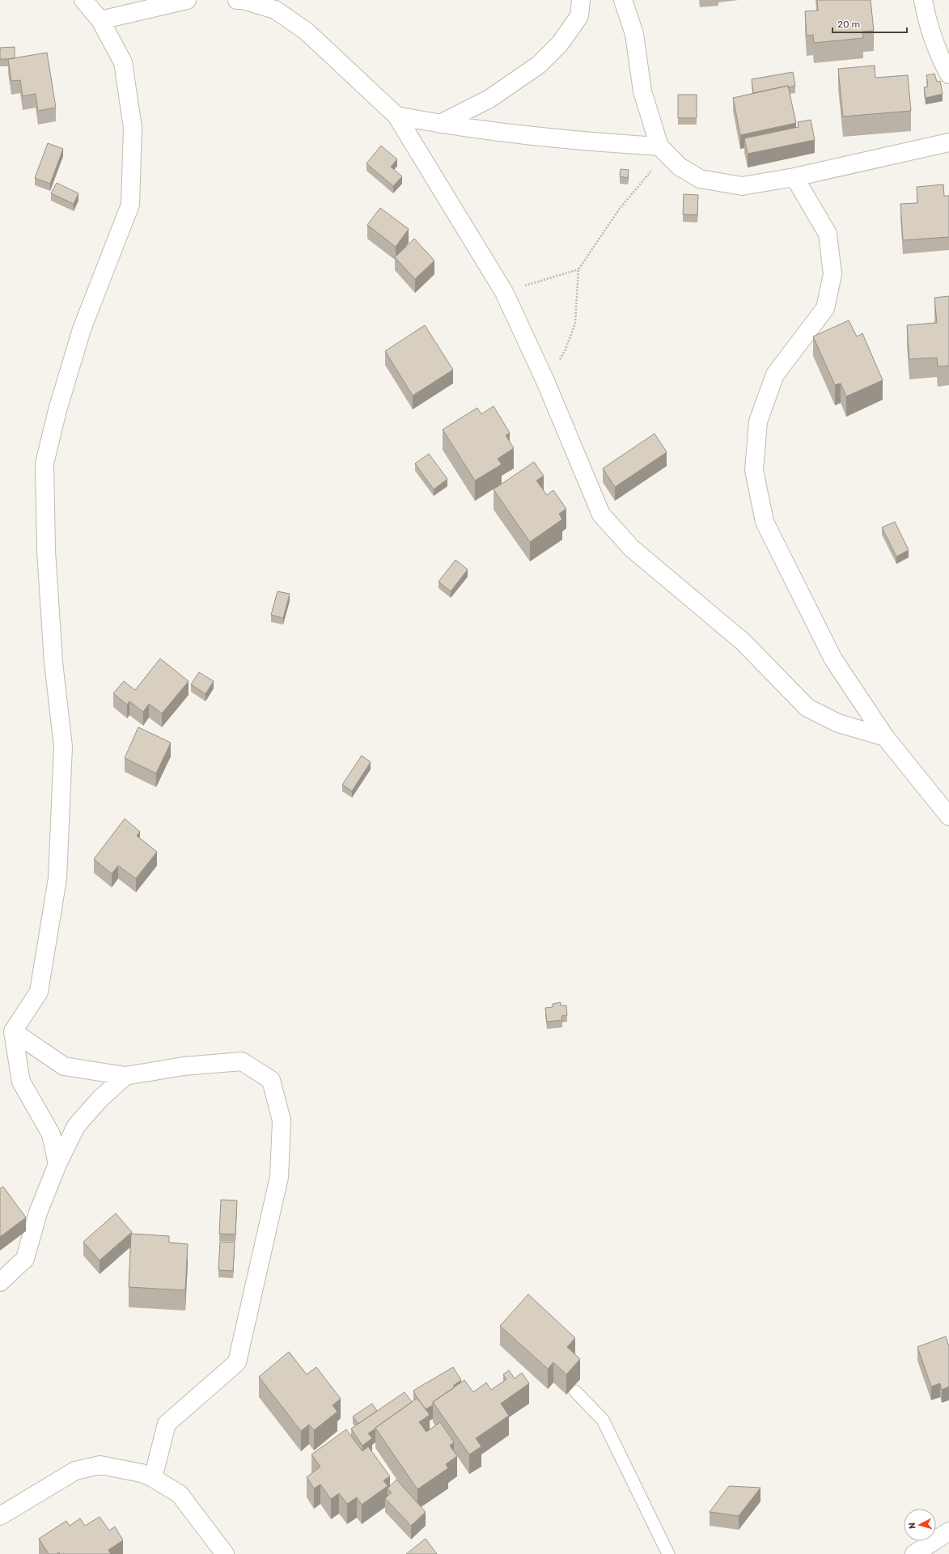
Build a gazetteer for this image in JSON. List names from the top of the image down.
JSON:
{
  "scale_bar": "20 m",
  "north": "left"
}
